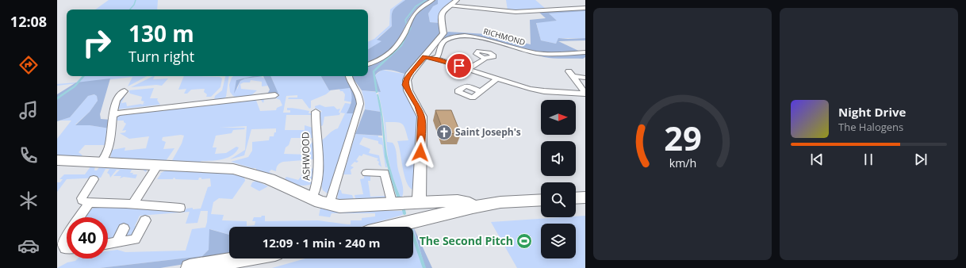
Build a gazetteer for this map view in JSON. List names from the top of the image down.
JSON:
{
  "streets": {
    "street": ["RICHMOND", "ASHWOOD"]
  },
  "places": {
    "church": ["Saint Joseph's"],
    "sports": ["The Second Pitch"]
  },
  "north": "right",
  "page": {
    "tabs": "12:08",
    "turn": ["130 m", "Turn right"],
    "song": ["Night Drive", "The Halogens"],
    "limit": "40",
    "trip": "12:09 · 1 min · 240 m",
    "gauge": ["29", "km/h"]
  }
}
